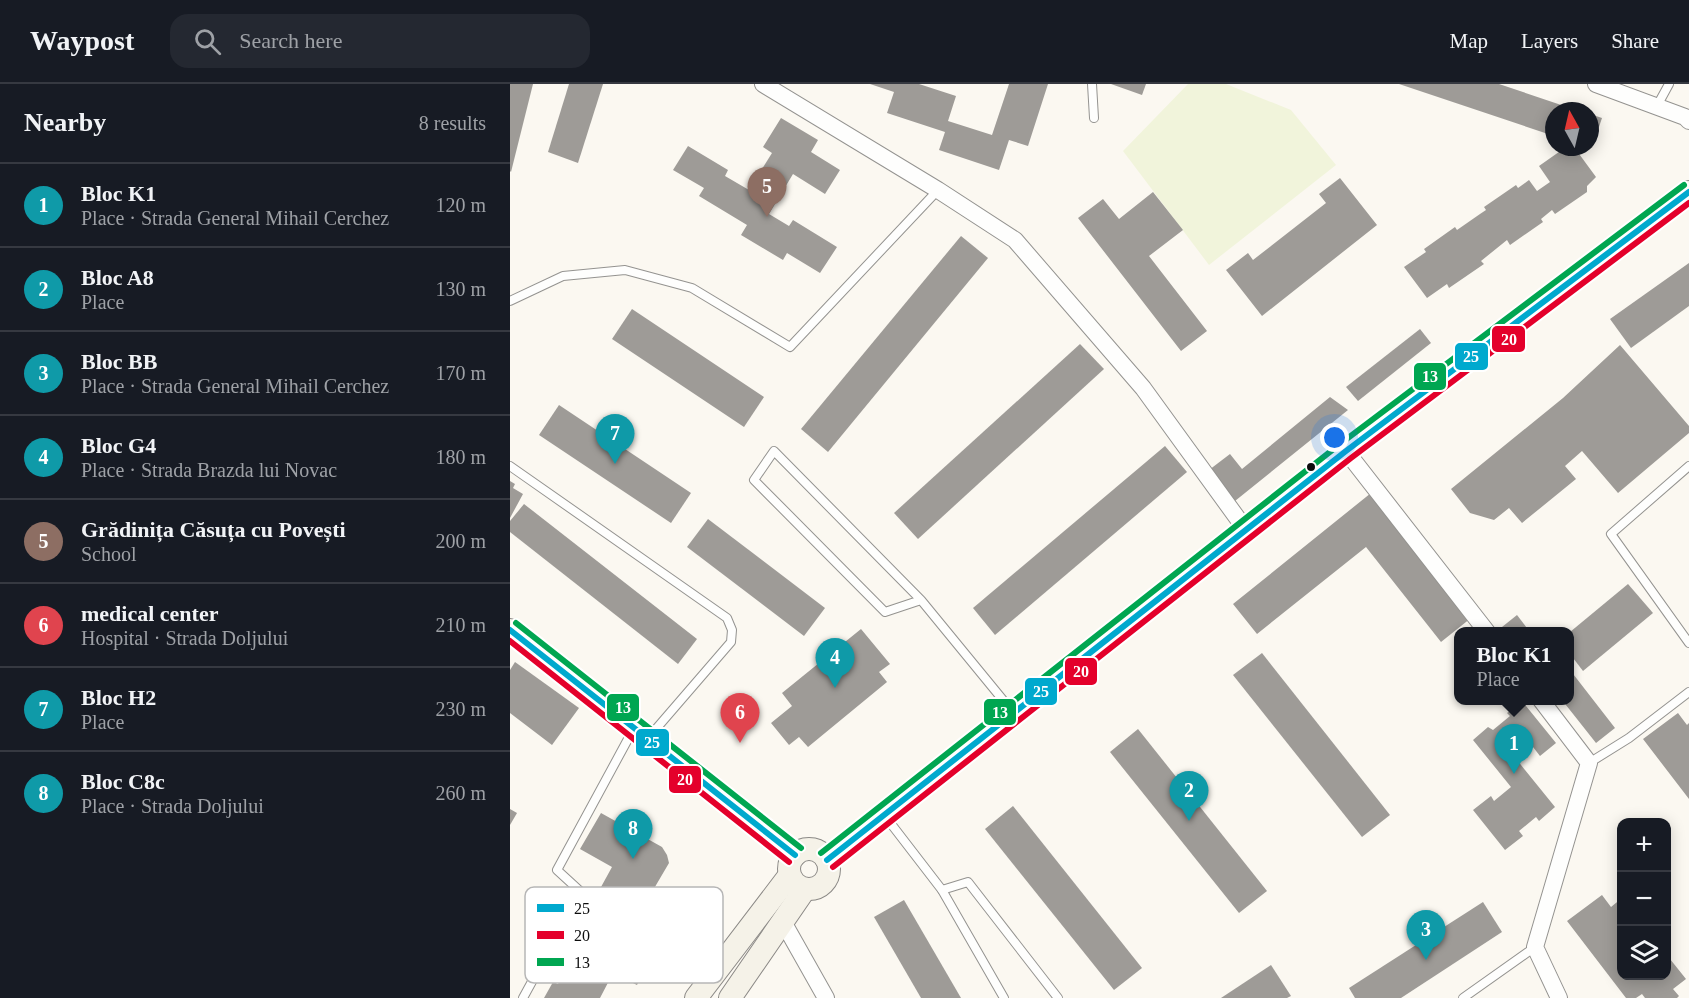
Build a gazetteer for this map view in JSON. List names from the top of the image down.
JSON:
{
  "lines": ["transit line 13", "transit line 25", "transit line 20"],
  "legend": ["25", "20", "13"],
  "north": "top",
  "page": {
    "header": "Waypost",
    "search": "Search here",
    "nav": ["Map", "Layers", "Share"],
    "heading": ["Nearby", "8 results"],
    "list": [
      {
        "mark": "1",
        "name": "Bloc K1",
        "note": "Place · Strada General Mihail Cerchez",
        "value": "120 m"
      },
      {
        "mark": "2",
        "name": "Bloc A8",
        "note": "Place",
        "value": "130 m"
      },
      {
        "mark": "3",
        "name": "Bloc BB",
        "note": "Place · Strada General Mihail Cerchez",
        "value": "170 m"
      },
      {
        "mark": "4",
        "name": "Bloc G4",
        "note": "Place · Strada Brazda lui Novac",
        "value": "180 m"
      },
      {
        "mark": "5",
        "name": "Grădinița Căsuța cu Povești",
        "note": "School",
        "value": "200 m"
      },
      {
        "mark": "6",
        "name": "medical center",
        "note": "Hospital · Strada Doljului",
        "value": "210 m"
      },
      {
        "mark": "7",
        "name": "Bloc H2",
        "note": "Place",
        "value": "230 m"
      },
      {
        "mark": "8",
        "name": "Bloc C8c",
        "note": "Place · Strada Doljului",
        "value": "260 m"
      }
    ],
    "pins": [
      "5",
      "7",
      "4",
      "6",
      "1",
      "2",
      "8",
      "3"
    ],
    "popup": ["Bloc K1", "Place"],
    "map_buttons": ["+", "−"]
  }
}
